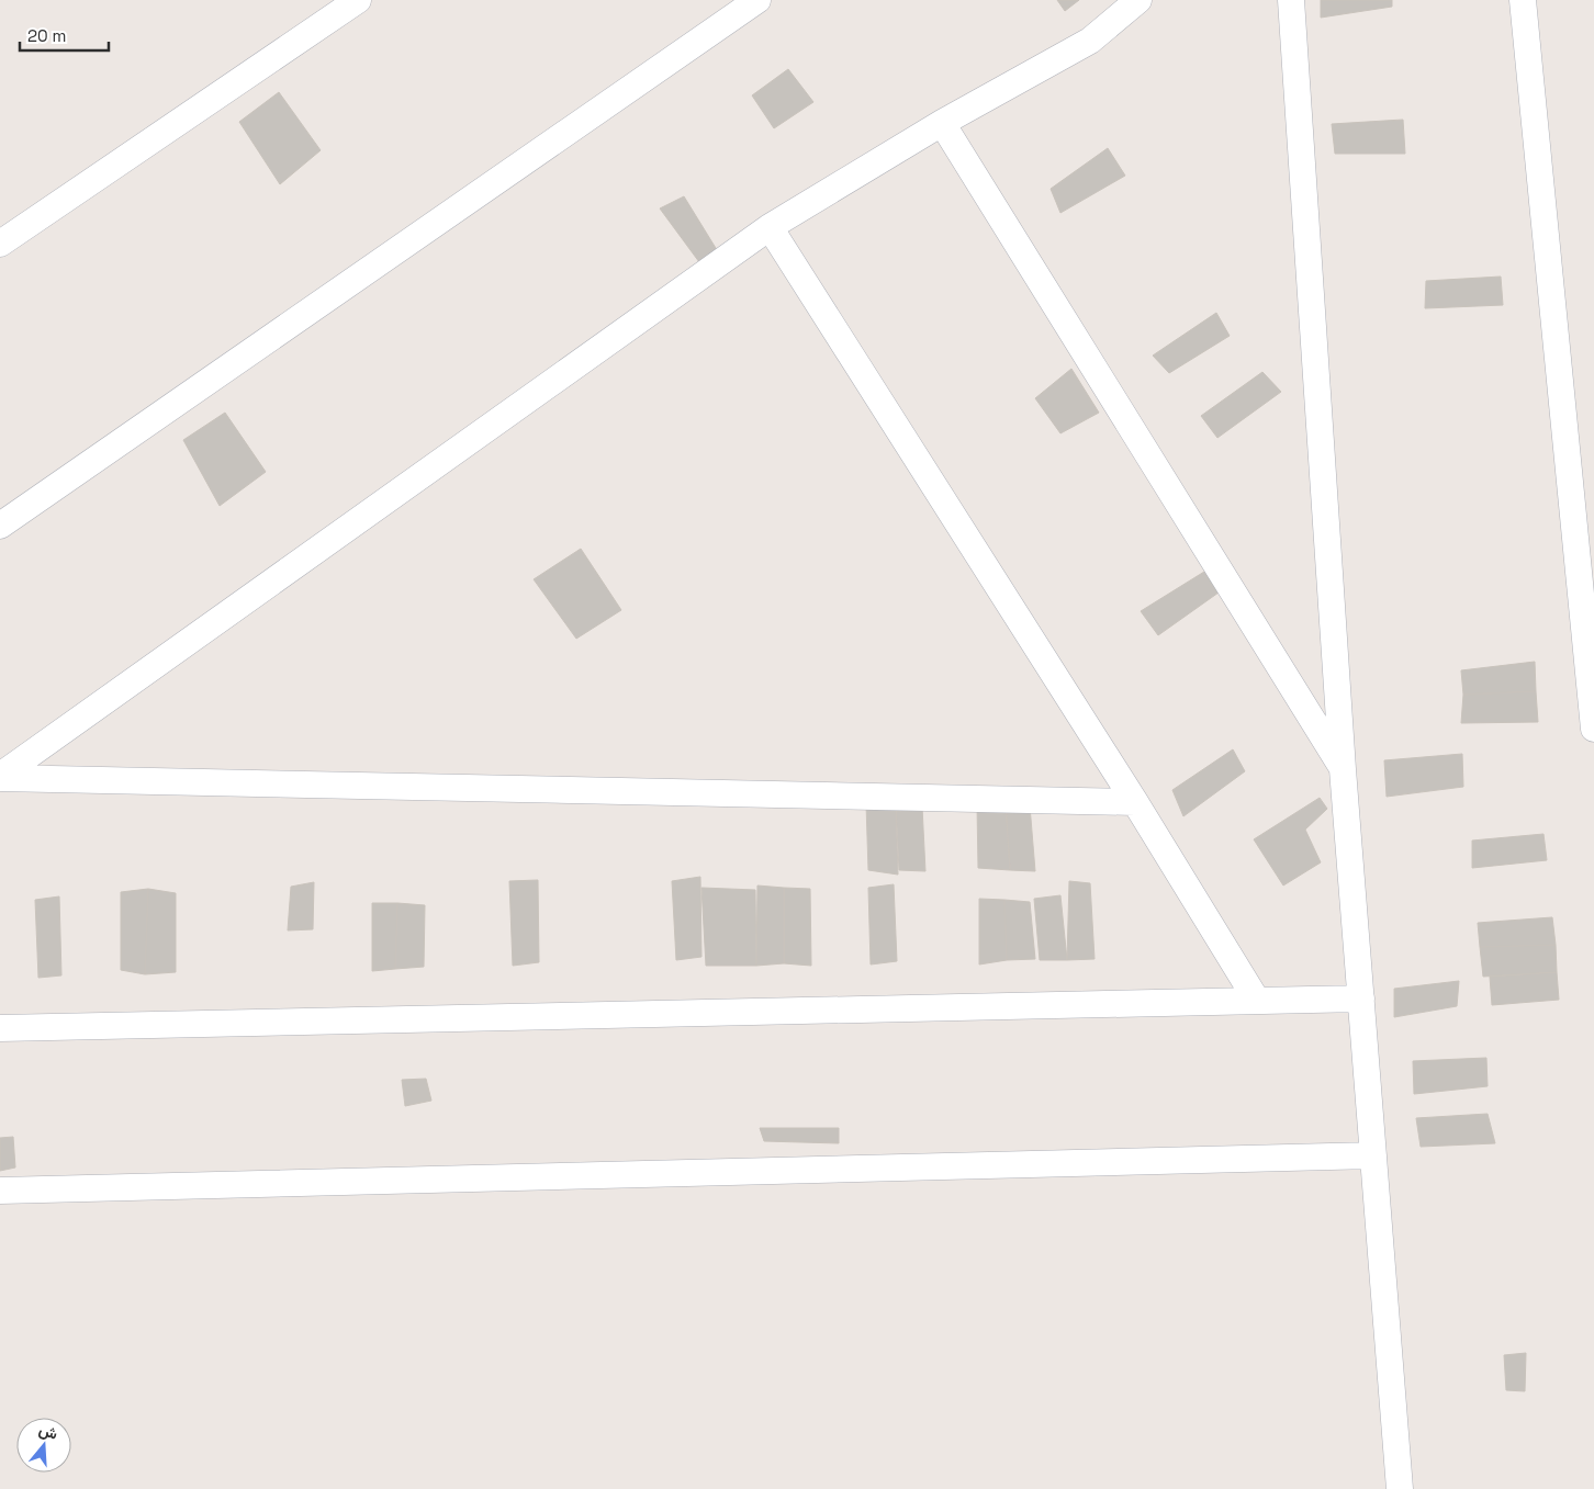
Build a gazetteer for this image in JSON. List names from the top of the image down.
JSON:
{
  "scale_bar": "20 m",
  "north": "top"
}
